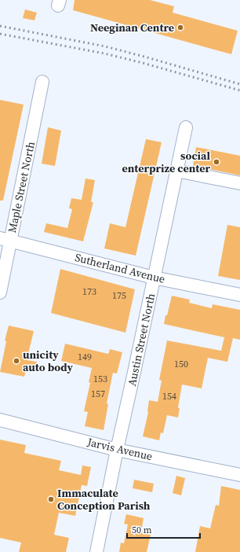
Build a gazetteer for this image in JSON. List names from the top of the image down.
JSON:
{
  "streets": {
    "street": [
      "Maple Street North",
      "Sutherland Avenue",
      "Austin Street North",
      "Jarvis Avenue"
    ]
  },
  "crossings": [
    ["Maple Street North", "Sutherland Avenue"],
    ["Sutherland Avenue", "Austin Street North"],
    ["Austin Street North", "Jarvis Avenue"]
  ],
  "places": [
    "Neeginan Centre",
    "social enterprize center",
    "unicity auto body",
    "Immaculate Conception Parish"
  ],
  "house_numbers": [
    "173",
    "175",
    "149",
    "150",
    "153",
    "157",
    "154"
  ],
  "scale_bar": "50 m"
}
